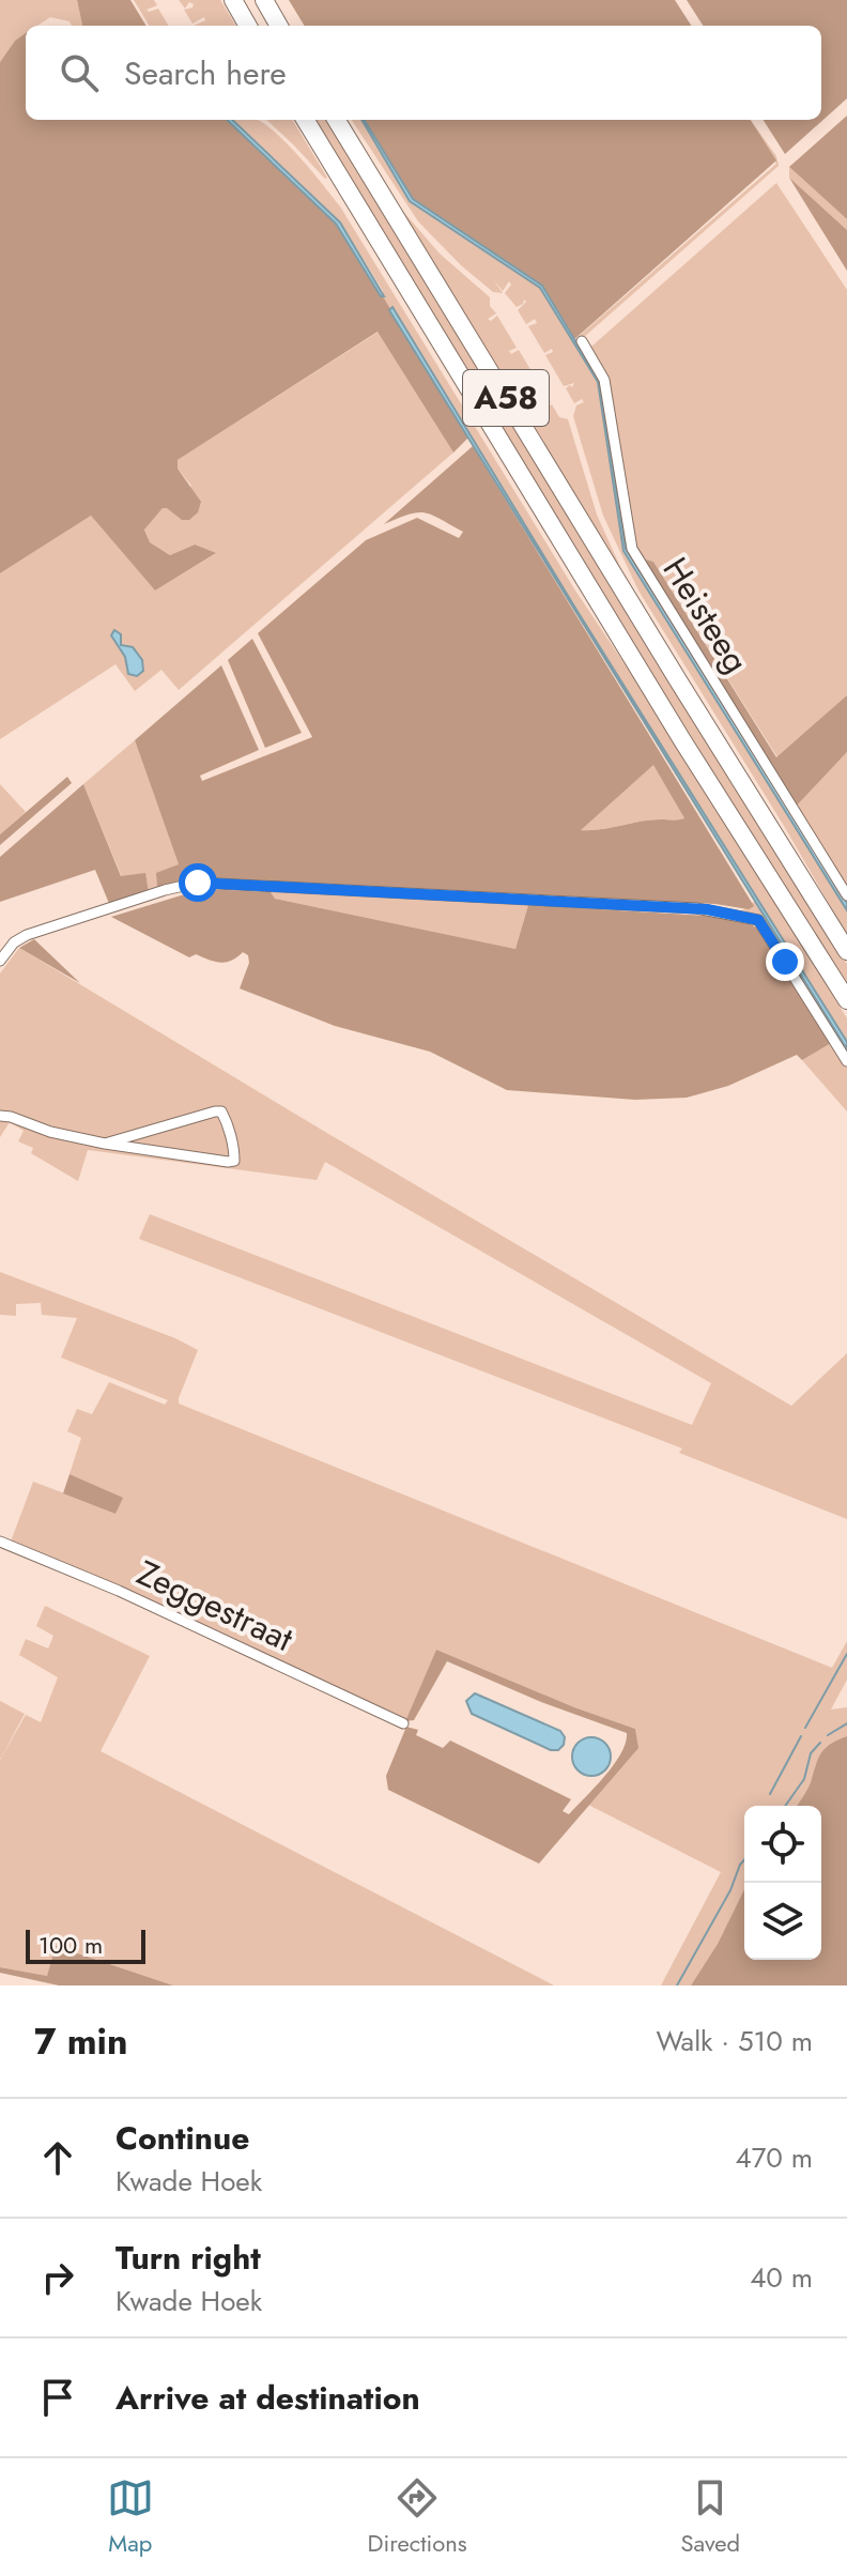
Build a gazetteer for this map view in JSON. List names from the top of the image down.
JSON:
{
  "streets": {
    "highway": ["A58"],
    "street": ["Heisteeg", "Zeggestraat"]
  },
  "scale_bar": "100 m",
  "page": {
    "search": "Search here",
    "scale": "100 m",
    "heading": ["7 min", "Walk · 510 m"],
    "list": [
      ["Continue", "Kwade Hoek", "470 m"],
      ["Turn right", "Kwade Hoek", "40 m"],
      "Arrive at destination"
    ],
    "nav": ["Map", "Directions", "Saved"]
  }
}
